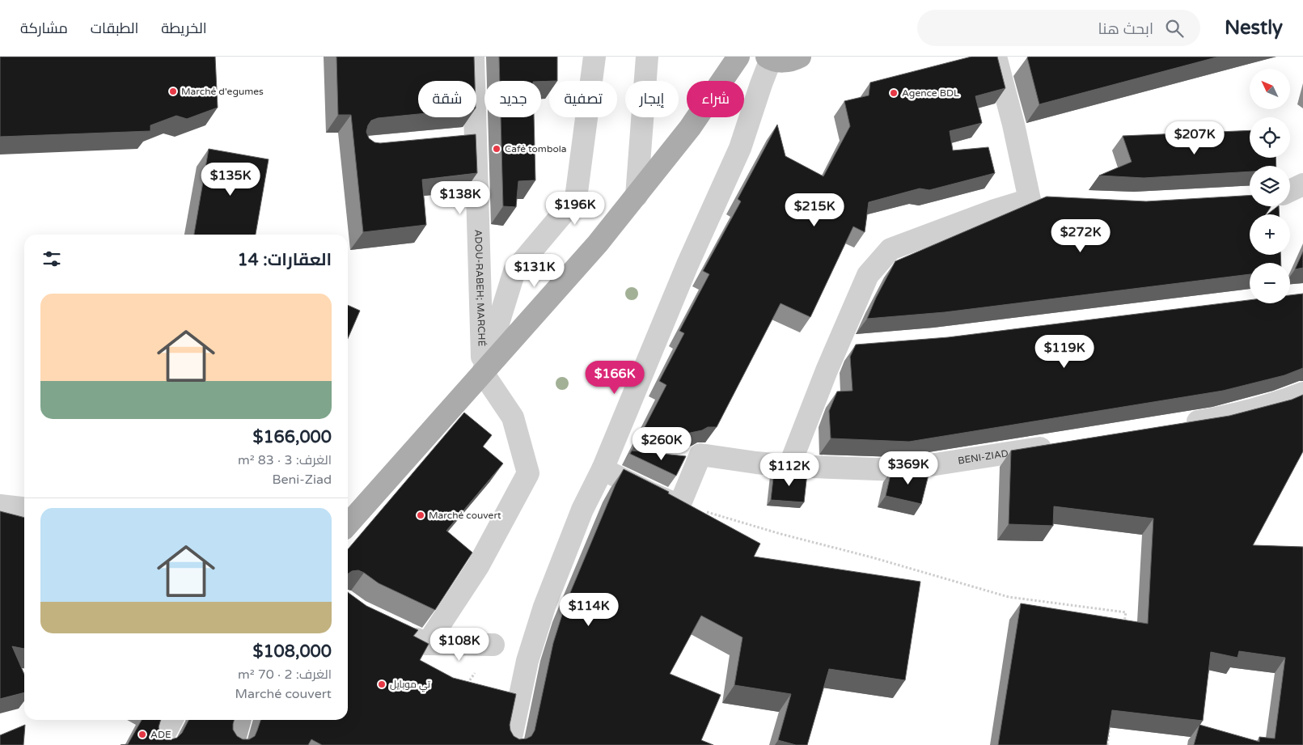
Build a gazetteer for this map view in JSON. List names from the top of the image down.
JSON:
{
  "streets": {
    "street": ["ADOU-RABEH; MARCHÉ", "BENI-ZIAD"]
  },
  "places": [
    "Marché d'egumes",
    "Agence BDL",
    "Café tombola",
    "Marché couvert",
    "تي موبايل",
    "ADE"
  ],
  "north": "top left",
  "page": {
    "header": "Nestly",
    "search": "ابحث هنا",
    "nav": ["الخريطة", "الطبقات", "مشاركة"],
    "map_buttons": ["+", "−"],
    "chip": [
      "شراء",
      "إيجار",
      "تصفية",
      "جديد",
      "شقة"
    ],
    "price": [
      "$207K",
      "$135K",
      "$138K",
      "$196K",
      "$215K",
      "$272K",
      "$131K",
      "$119K",
      "$166K",
      "$260K",
      "$369K",
      "$112K",
      "$114K",
      "$108K"
    ],
    "heading": "العقارات: 14",
    "list": [
      {
        "name": "$166,000",
        "note": "الغرف: 3 · 83 m² · Beni-Ziad"
      },
      {
        "name": "$108,000",
        "note": "الغرف: 2 · 70 m² · Marché couvert"
      }
    ]
  }
}
